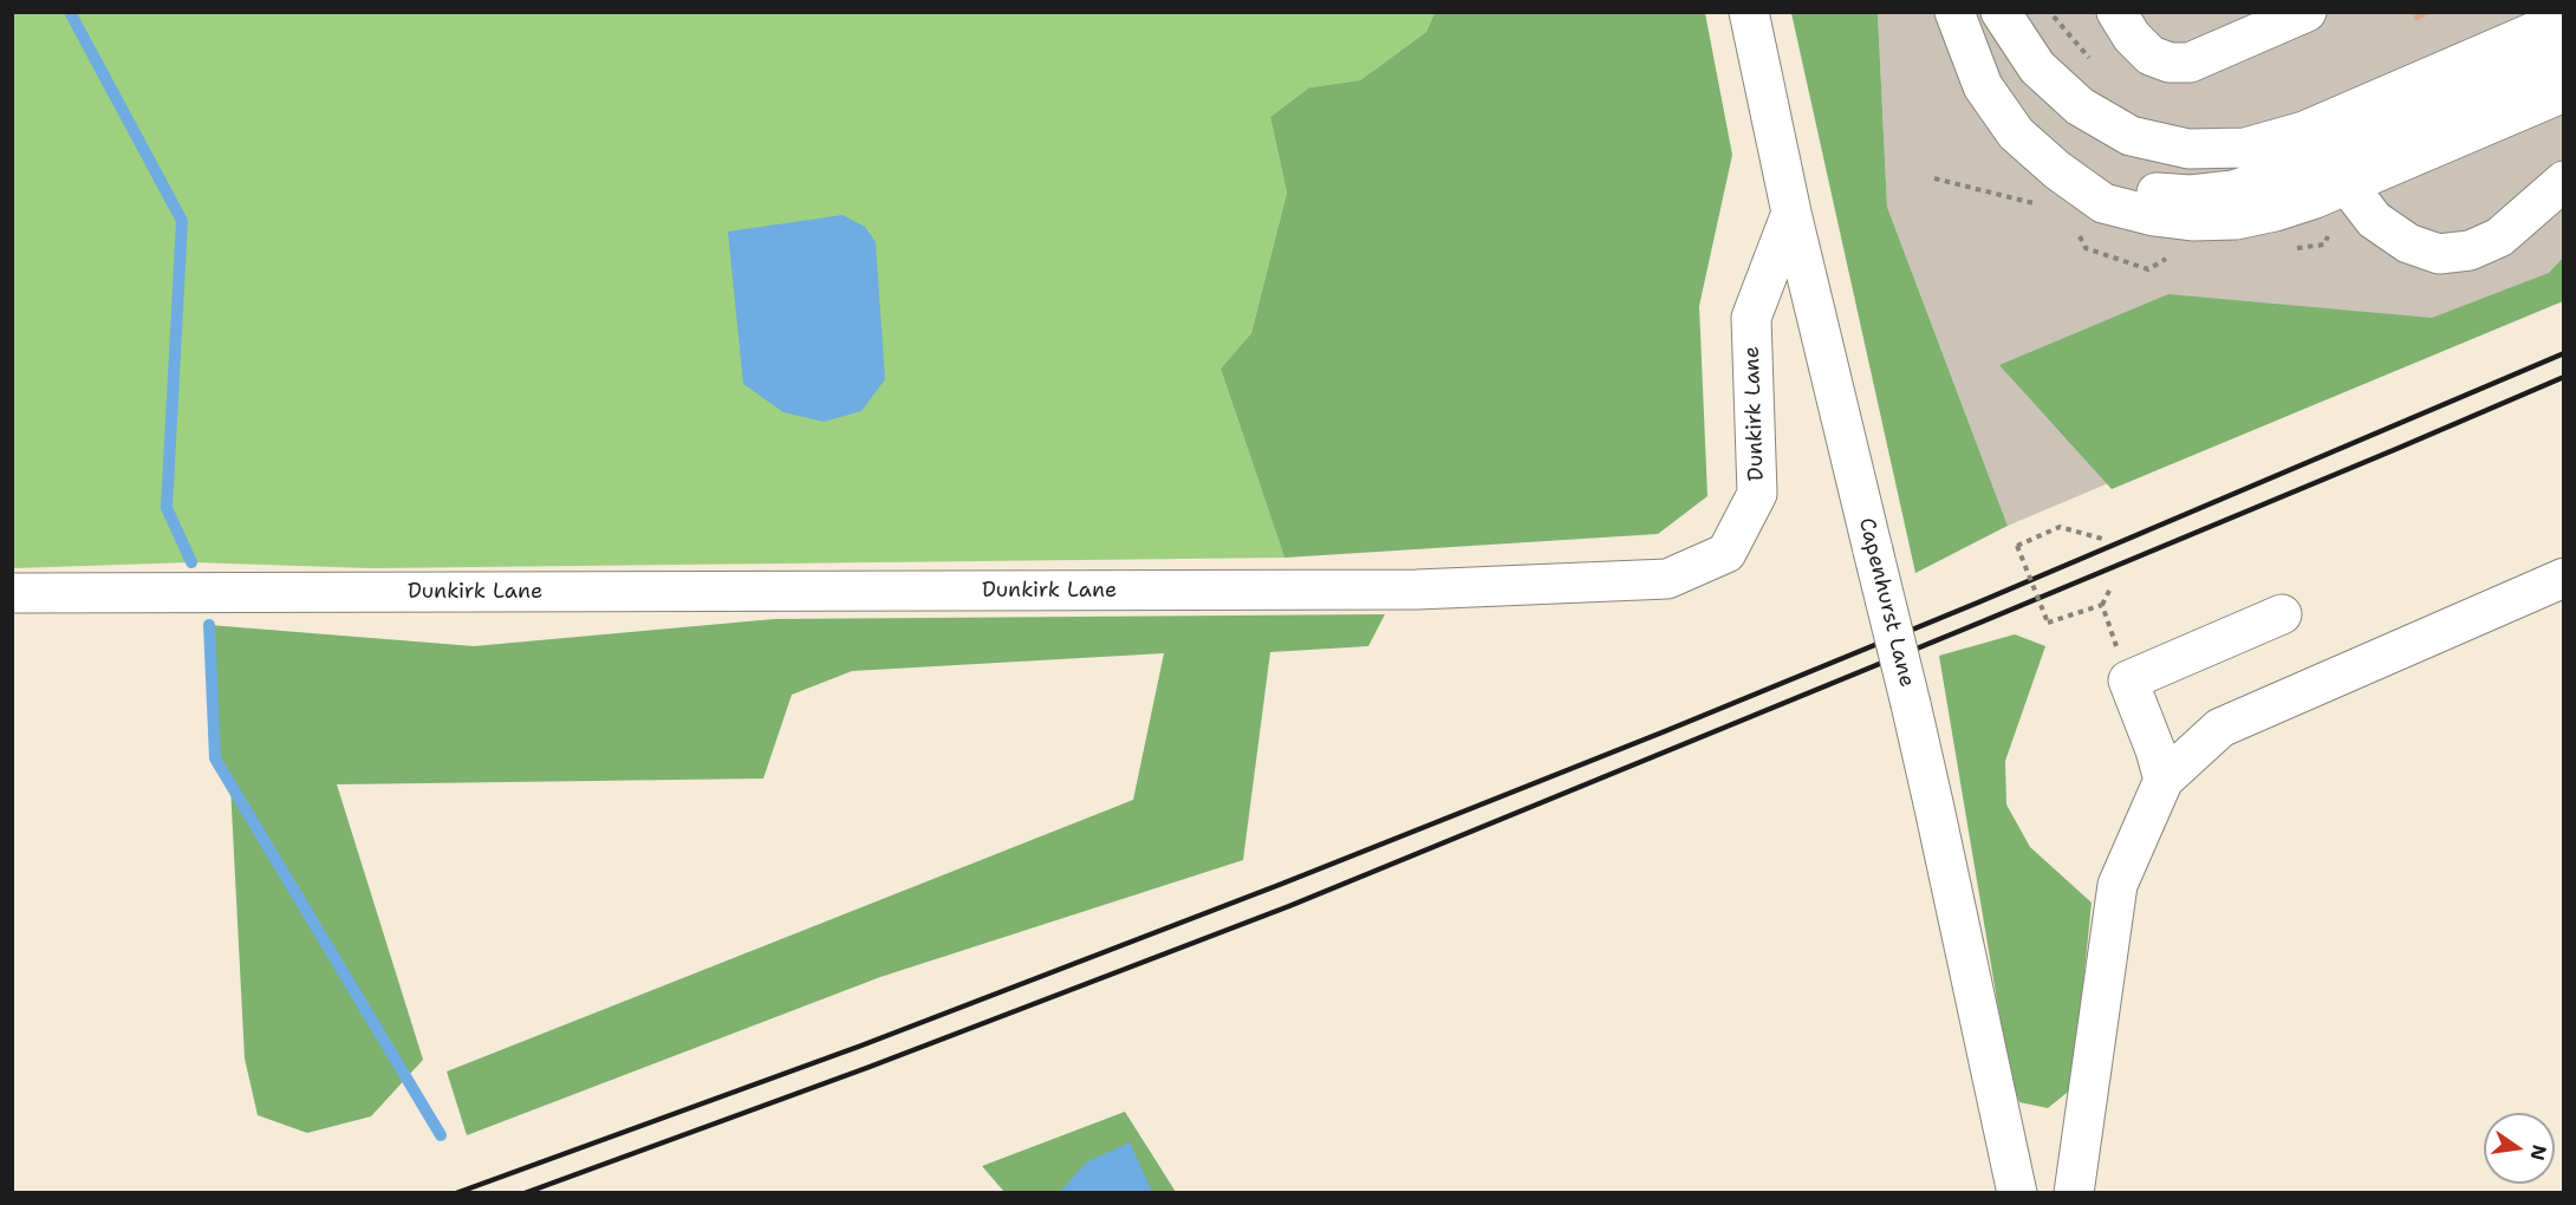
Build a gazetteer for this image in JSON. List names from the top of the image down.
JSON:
{
  "streets": {
    "street": ["Dunkirk Lane", "Capenhurst Lane"]
  },
  "crossings": [
    ["Dunkirk Lane", "Capenhurst Lane"]
  ],
  "north": "right"
}
